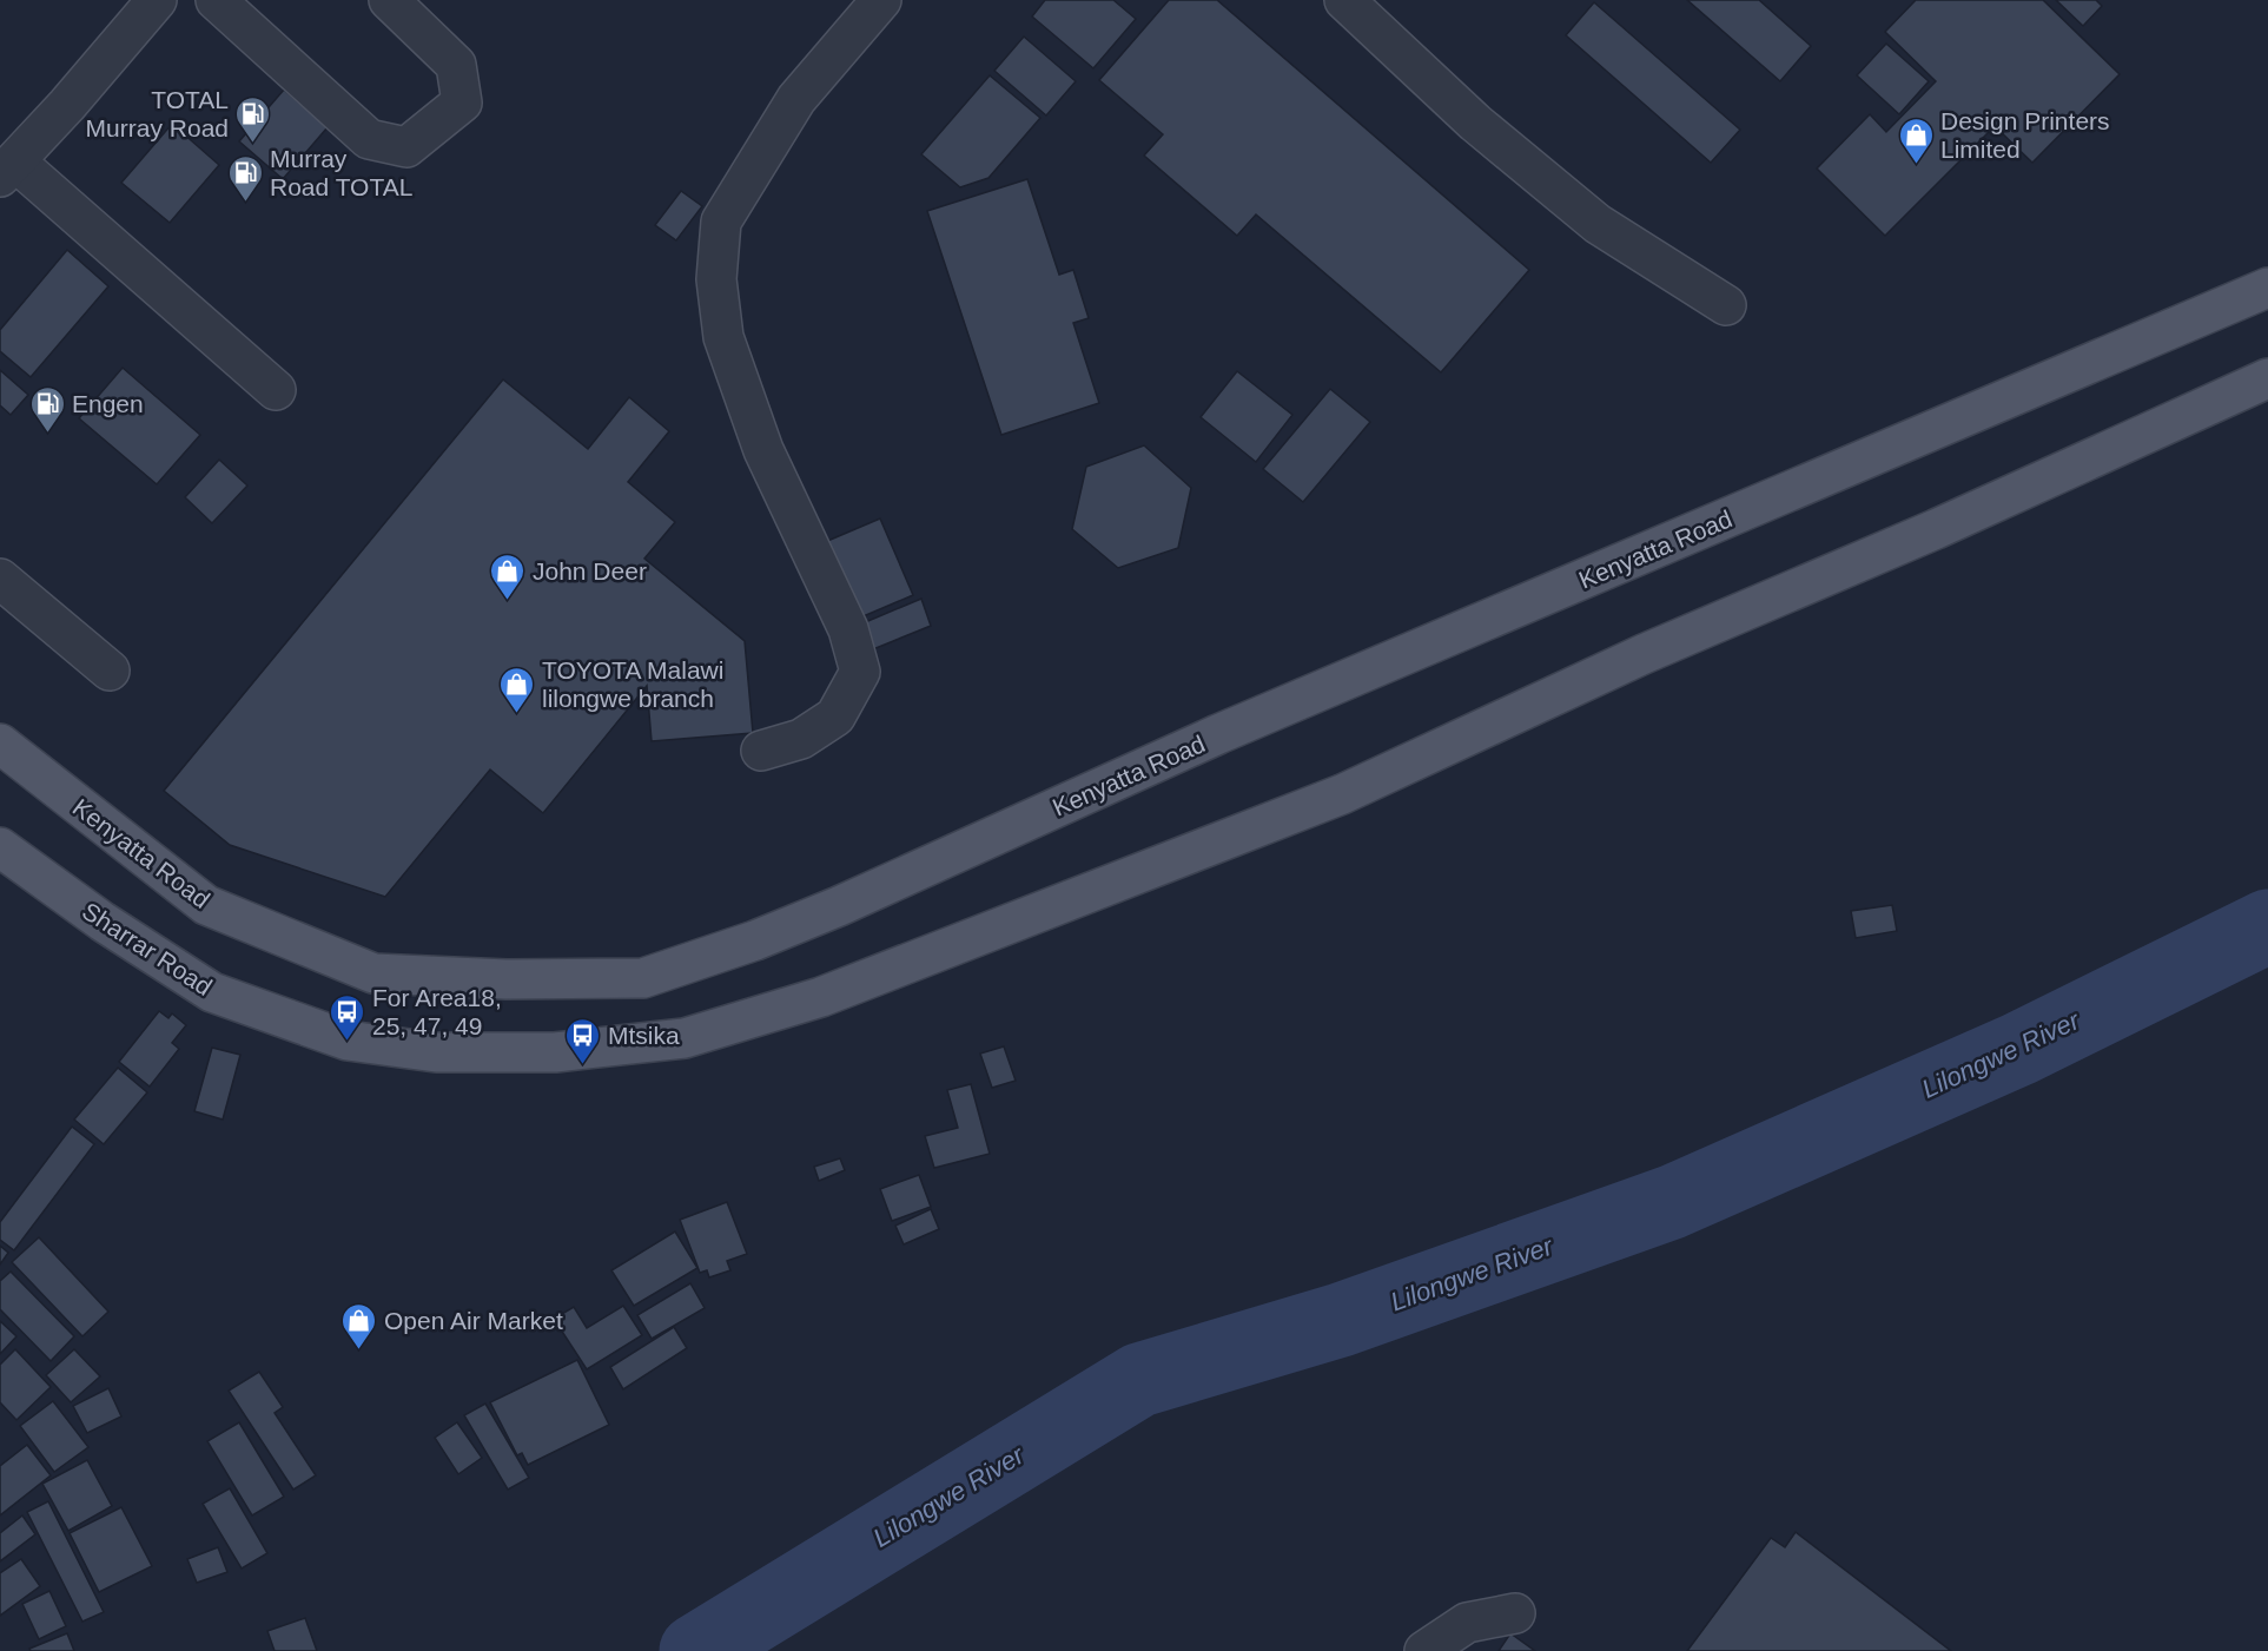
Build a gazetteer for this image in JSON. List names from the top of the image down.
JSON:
{
  "streets": {
    "main road": ["Kenyatta Road", "Sharrar Road"]
  },
  "water": ["Lilongwe River"],
  "places": {
    "fuel station": ["TOTAL Murray Road", "Murray Road TOTAL", "Engen"],
    "shop": [
      "Design Printers Limited",
      "John Deer",
      "TOYOTA Malawi lilongwe branch",
      "Open Air Market"
    ],
    "bus stop": ["For Area18, 25, 47, 49", "Mtsika"]
  }
}
